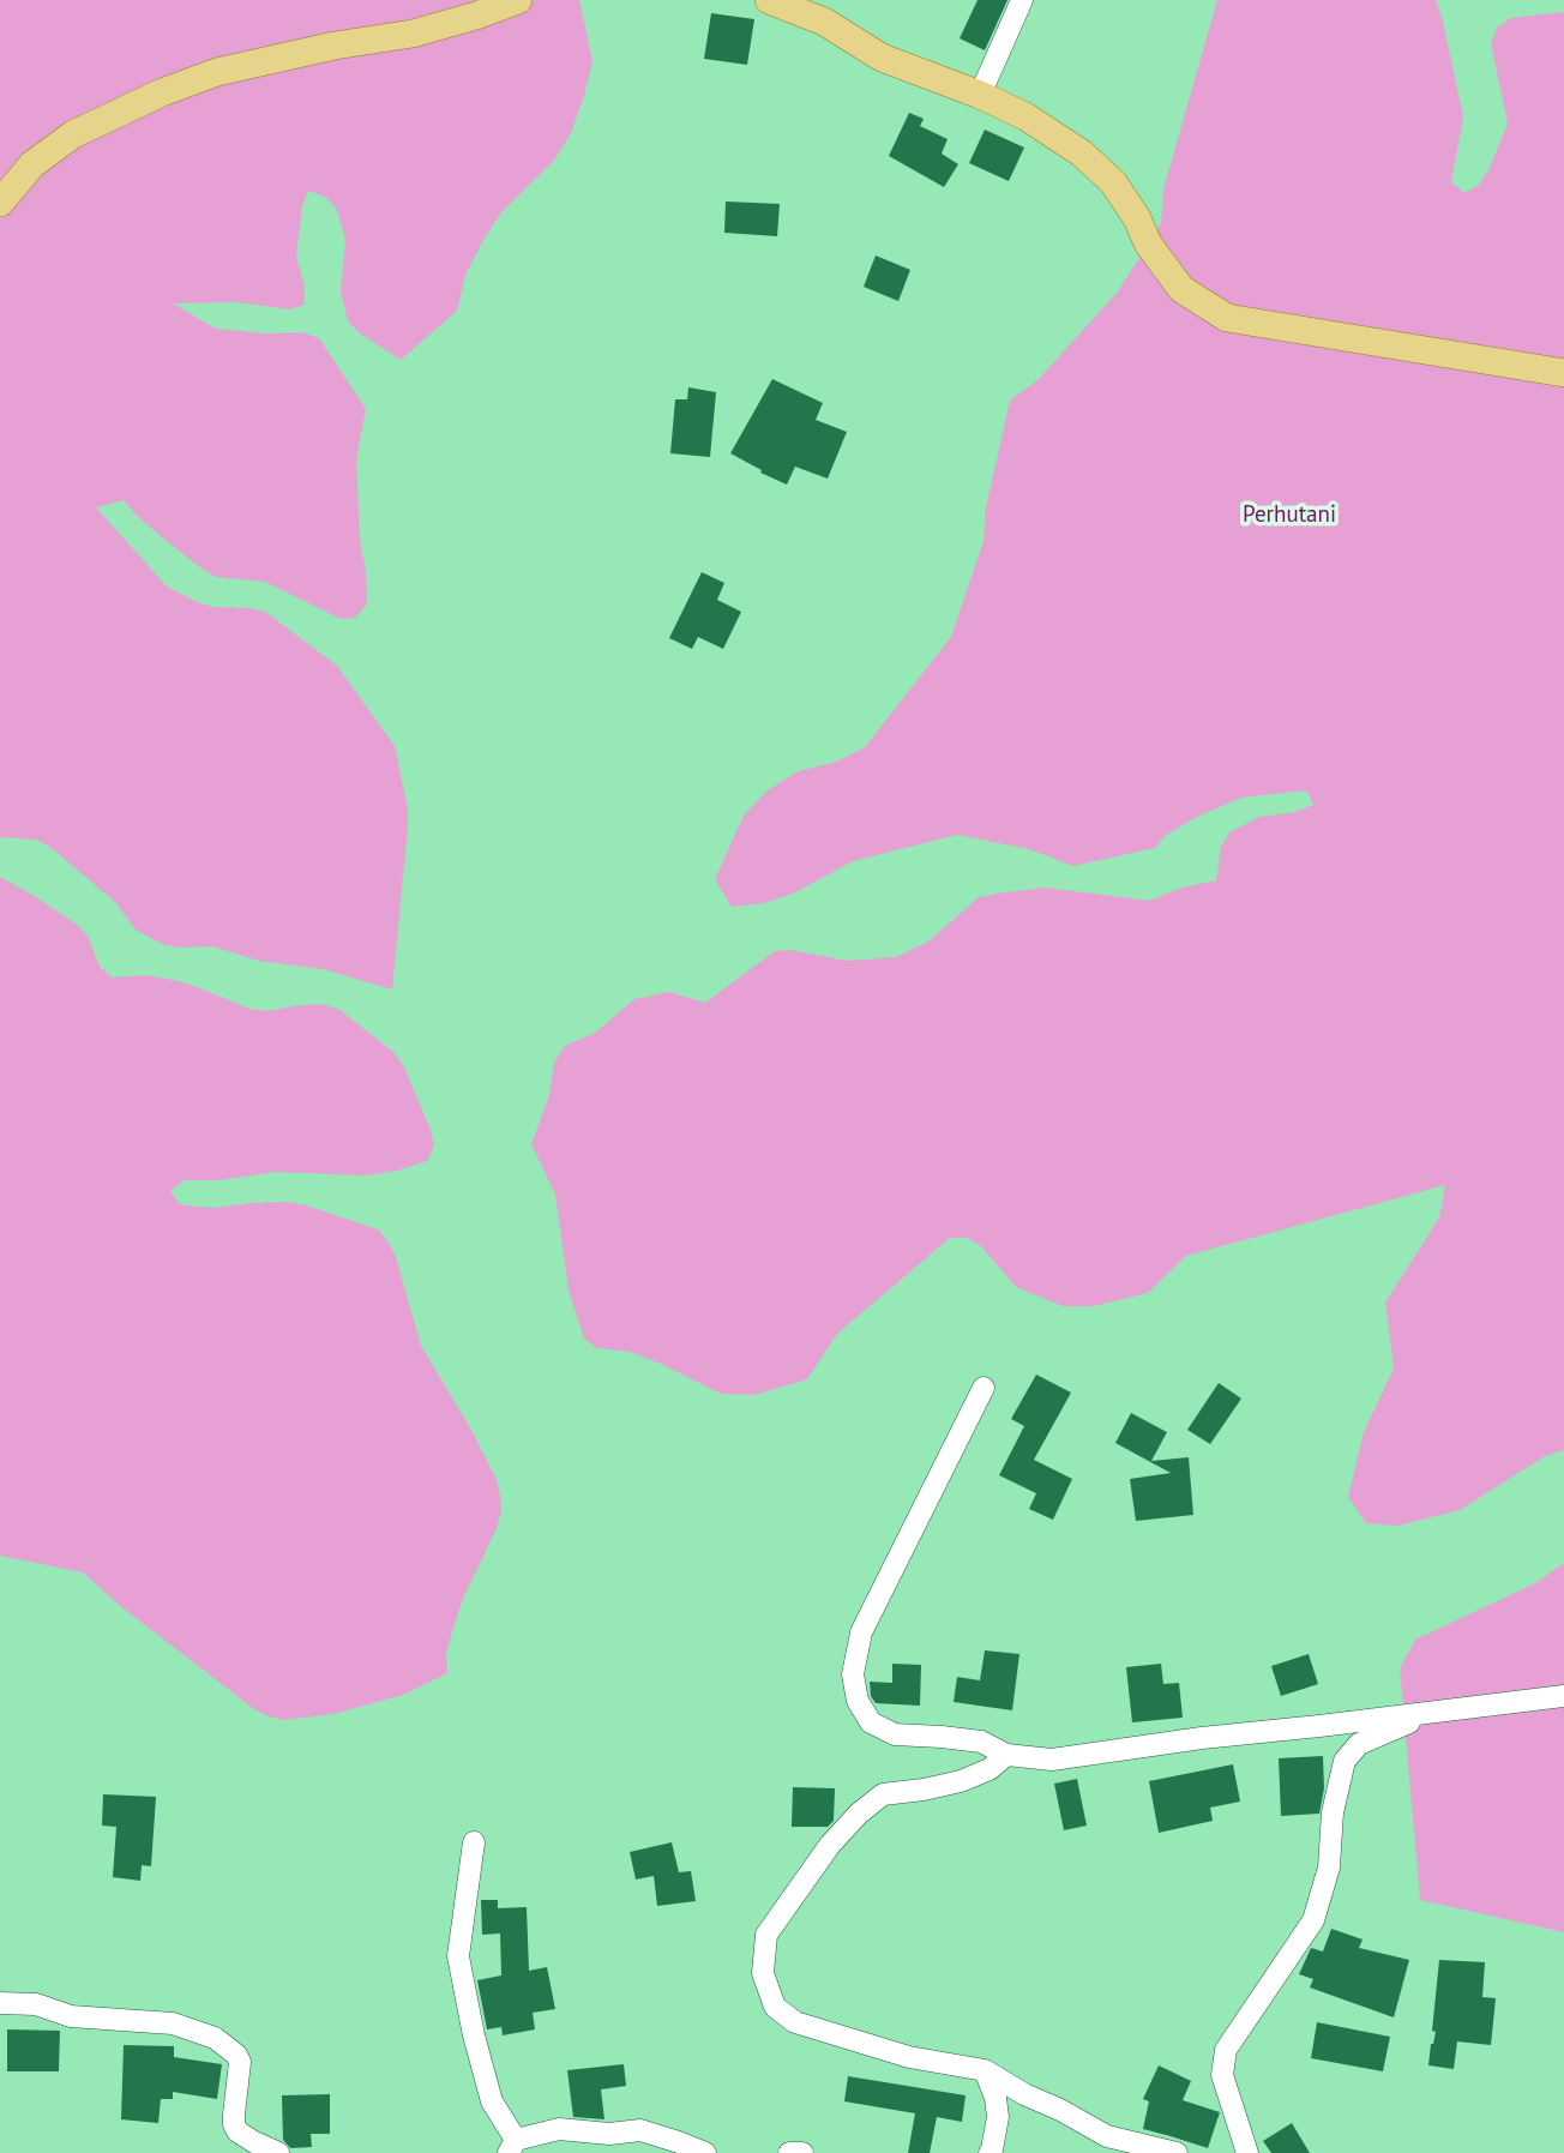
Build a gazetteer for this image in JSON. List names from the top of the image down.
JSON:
{
  "parks": ["Perhutani"]
}
